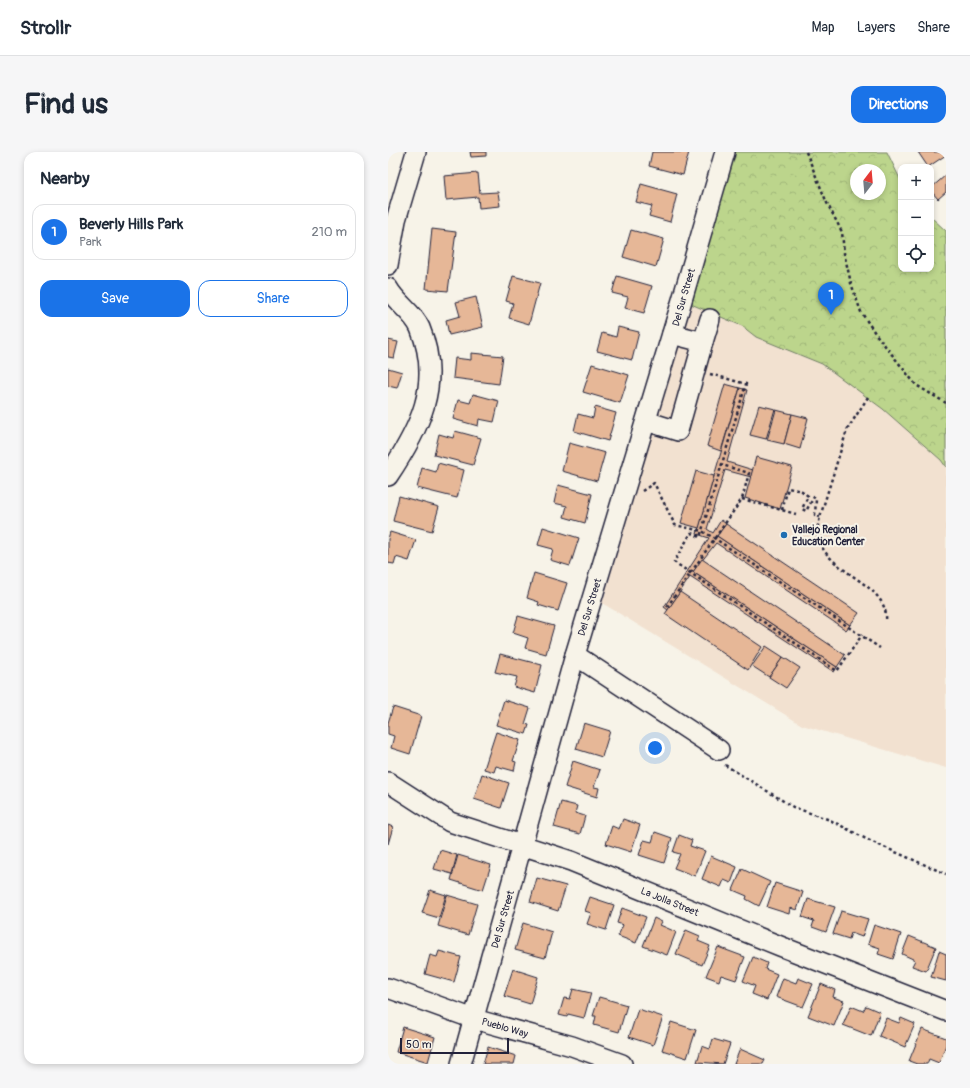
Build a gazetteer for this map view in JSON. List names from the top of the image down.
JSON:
{
  "streets": {
    "street": ["Del Sur Street", "La Jolla Street", "Pueblo Way"]
  },
  "crossings": [
    ["Del Sur Street", "La Jolla Street"],
    ["Del Sur Street", "Pueblo Way"]
  ],
  "places": ["Vallejo Regional Education Center"],
  "scale_bar": "50 m",
  "north": "top",
  "page": {
    "header": "Strollr",
    "nav": ["Map", "Layers", "Share"],
    "buttons": [
      "Directions",
      ["Save", "Share"]
    ],
    "title": "Find us",
    "heading": "Nearby",
    "map_buttons": ["+", "−"],
    "list": [
      {
        "mark": "1",
        "name": "Beverly Hills Park",
        "note": "Park",
        "value": "210 m"
      }
    ],
    "pins": "1",
    "scale": "50 m"
  }
}
